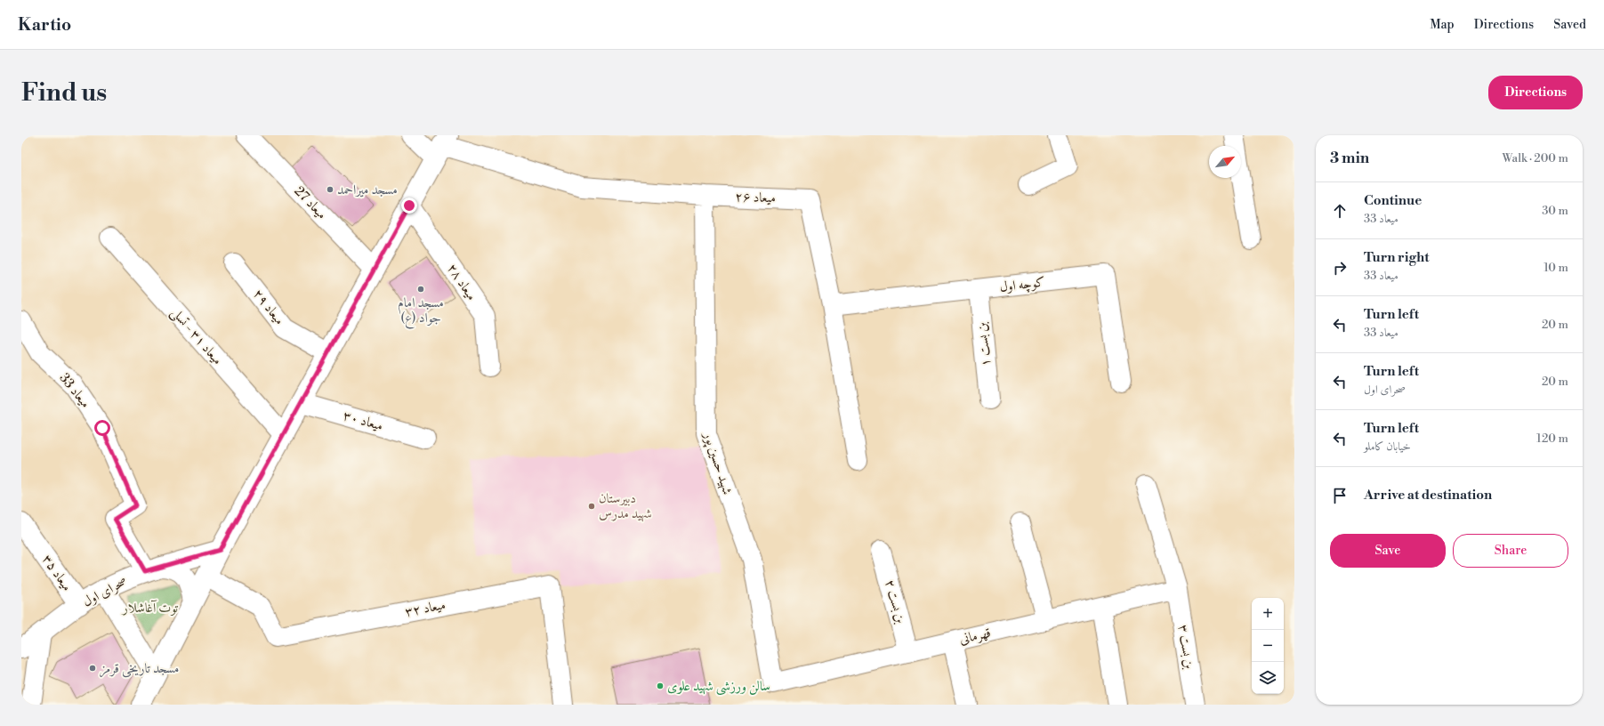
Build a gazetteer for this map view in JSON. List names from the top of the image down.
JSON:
{
  "streets": {
    "street": [
      "میعاد ۲۶",
      "میعاد 27",
      "میعاد ۲۸",
      "کوچه اول",
      "میعاد ۲۹",
      "میعاد ۳۱ - تسلی",
      "بن بست ۱",
      "میعاد 33",
      "میعاد ۳۰",
      "شهید حسین پور",
      "میعاد ۳۵",
      "صحرای اول",
      "بن بست ۲",
      "میعاد ۳۲",
      "قهرمانی",
      "بن بست ۳"
    ]
  },
  "crossings": [
    ["میعاد ۲۶", "کوچه اول"],
    ["میعاد ۲۶", "شهید حسین پور"],
    ["کوچه اول", "بن بست ۱"],
    ["میعاد 33", "صحرای اول"],
    ["شهید حسین پور", "قهرمانی"],
    ["میعاد ۳۵", "صحرای اول"],
    ["بن بست ۲", "قهرمانی"],
    ["قهرمانی", "بن بست ۳"]
  ],
  "parks": ["توت آغاشلار"],
  "places": [
    "مسجد میراحمد",
    "مسجد امام جواد (ع)",
    "دبیرستان شهید مدرس",
    "مسجد تاریخی قرمز",
    "سالن ورزشی شهید علوی"
  ],
  "north": "top right",
  "page": {
    "header": "Kartio",
    "nav": ["Map", "Directions", "Saved"],
    "buttons": [
      "Directions",
      ["Save", "Share"]
    ],
    "title": "Find us",
    "heading": ["3 min", "Walk · 200 m"],
    "list": [
      ["Continue", "میعاد 33", "30 m"],
      ["Turn right", "میعاد 33", "10 m"],
      ["Turn left", "میعاد 33", "20 m"],
      ["Turn left", "صحرای اول", "20 m"],
      ["Turn left", "خیابان کاملو", "120 m"],
      "Arrive at destination"
    ],
    "map_buttons": ["+", "−"]
  }
}
